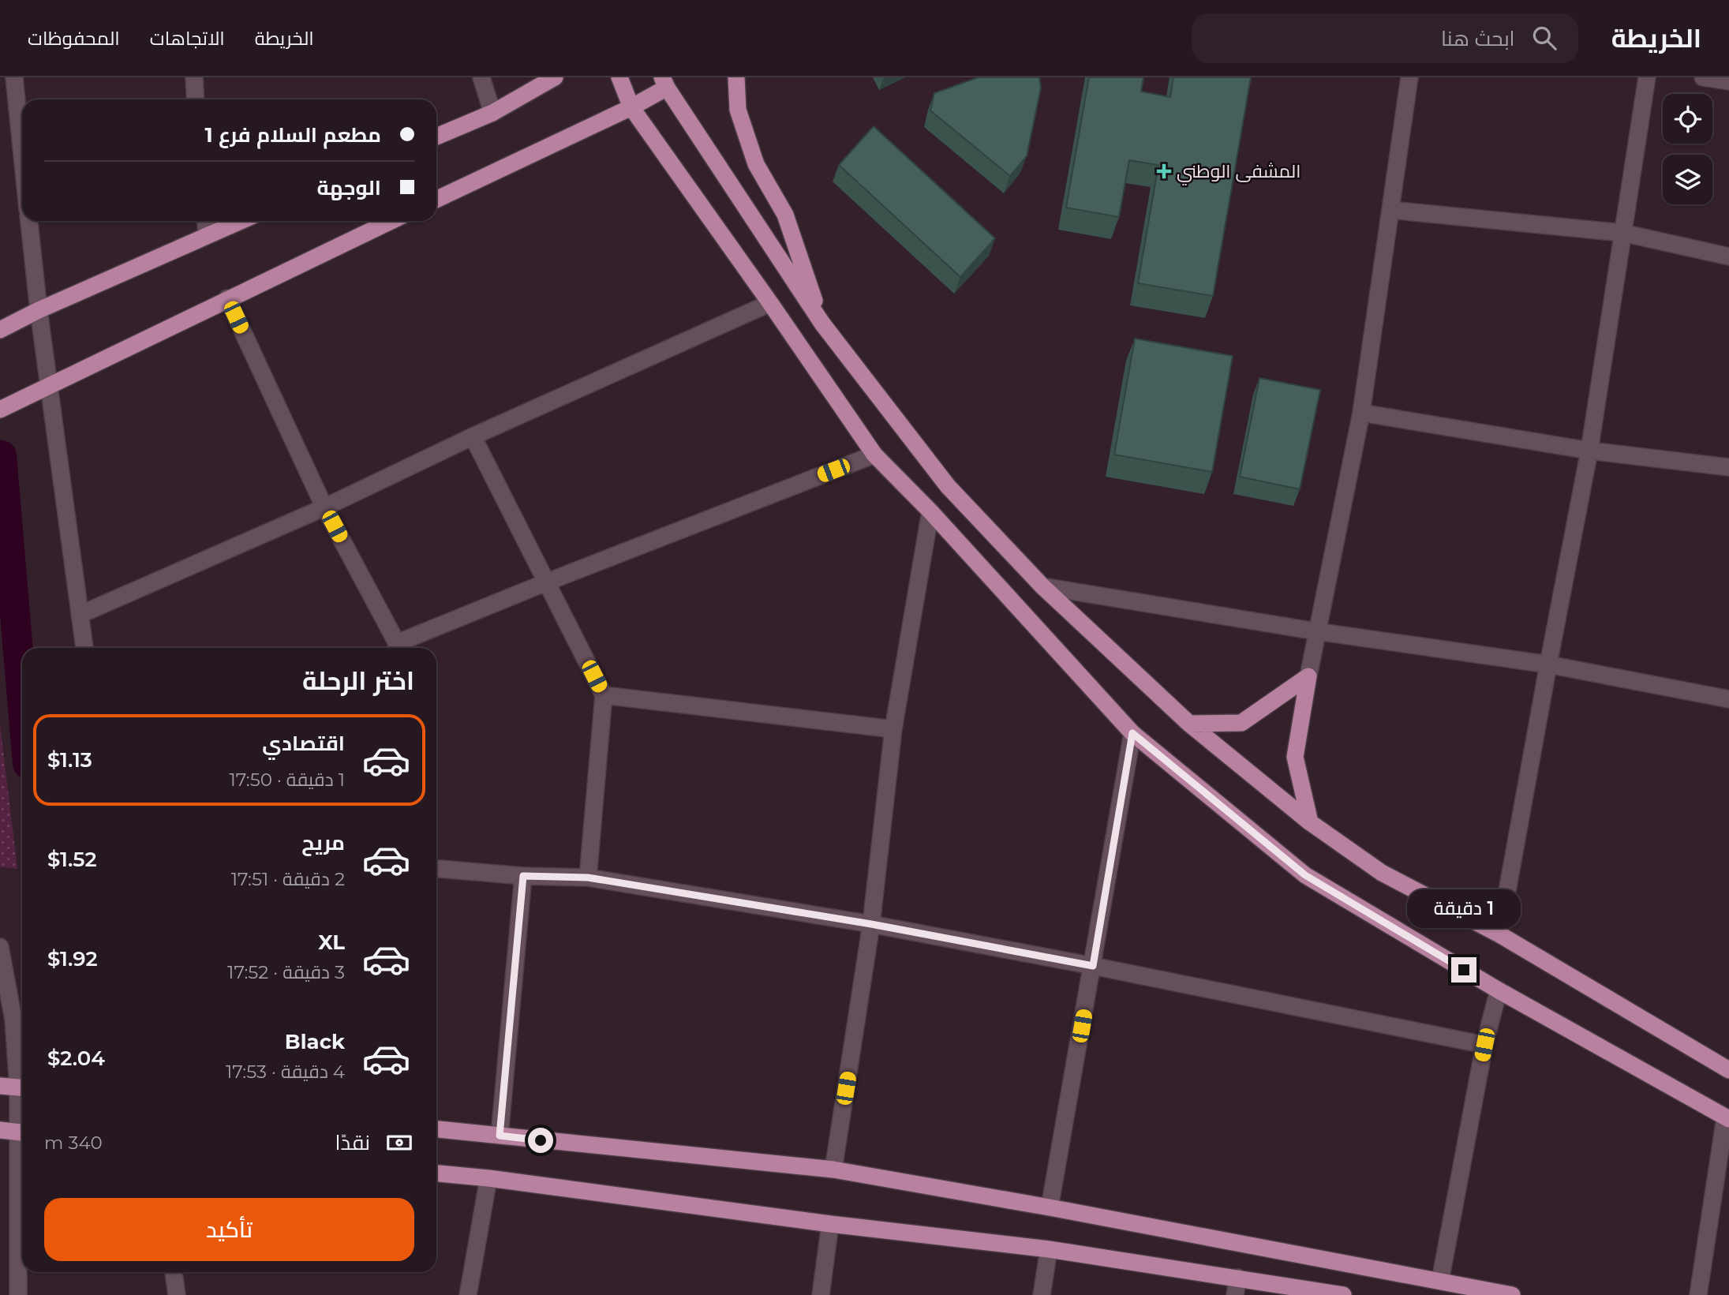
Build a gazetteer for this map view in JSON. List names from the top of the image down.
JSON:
{
  "places": {
    "health": ["المشفى الوطني"]
  },
  "page": {
    "header": "الخريطة",
    "search": "ابحث هنا",
    "nav": ["الخريطة", "الاتجاهات", "المحفوظات"],
    "banner": ["مطعم السلام فرع 1", "الوجهة"],
    "heading": "اختر الرحلة",
    "list": [
      {
        "name": "اقتصادي",
        "note": "1 دقيقة · 17:50",
        "value": "$1.13"
      },
      {
        "name": "مريح",
        "note": "2 دقيقة · 17:51",
        "value": "$1.52"
      },
      {
        "name": "XL",
        "note": "3 دقيقة · 17:52",
        "value": "$1.92"
      },
      {
        "name": "Black",
        "note": "4 دقيقة · 17:53",
        "value": "$2.04"
      }
    ],
    "bubble": "1 دقيقة",
    "pay": ["نقدًا", "340 m"],
    "buttons": "تأكيد"
  }
}
